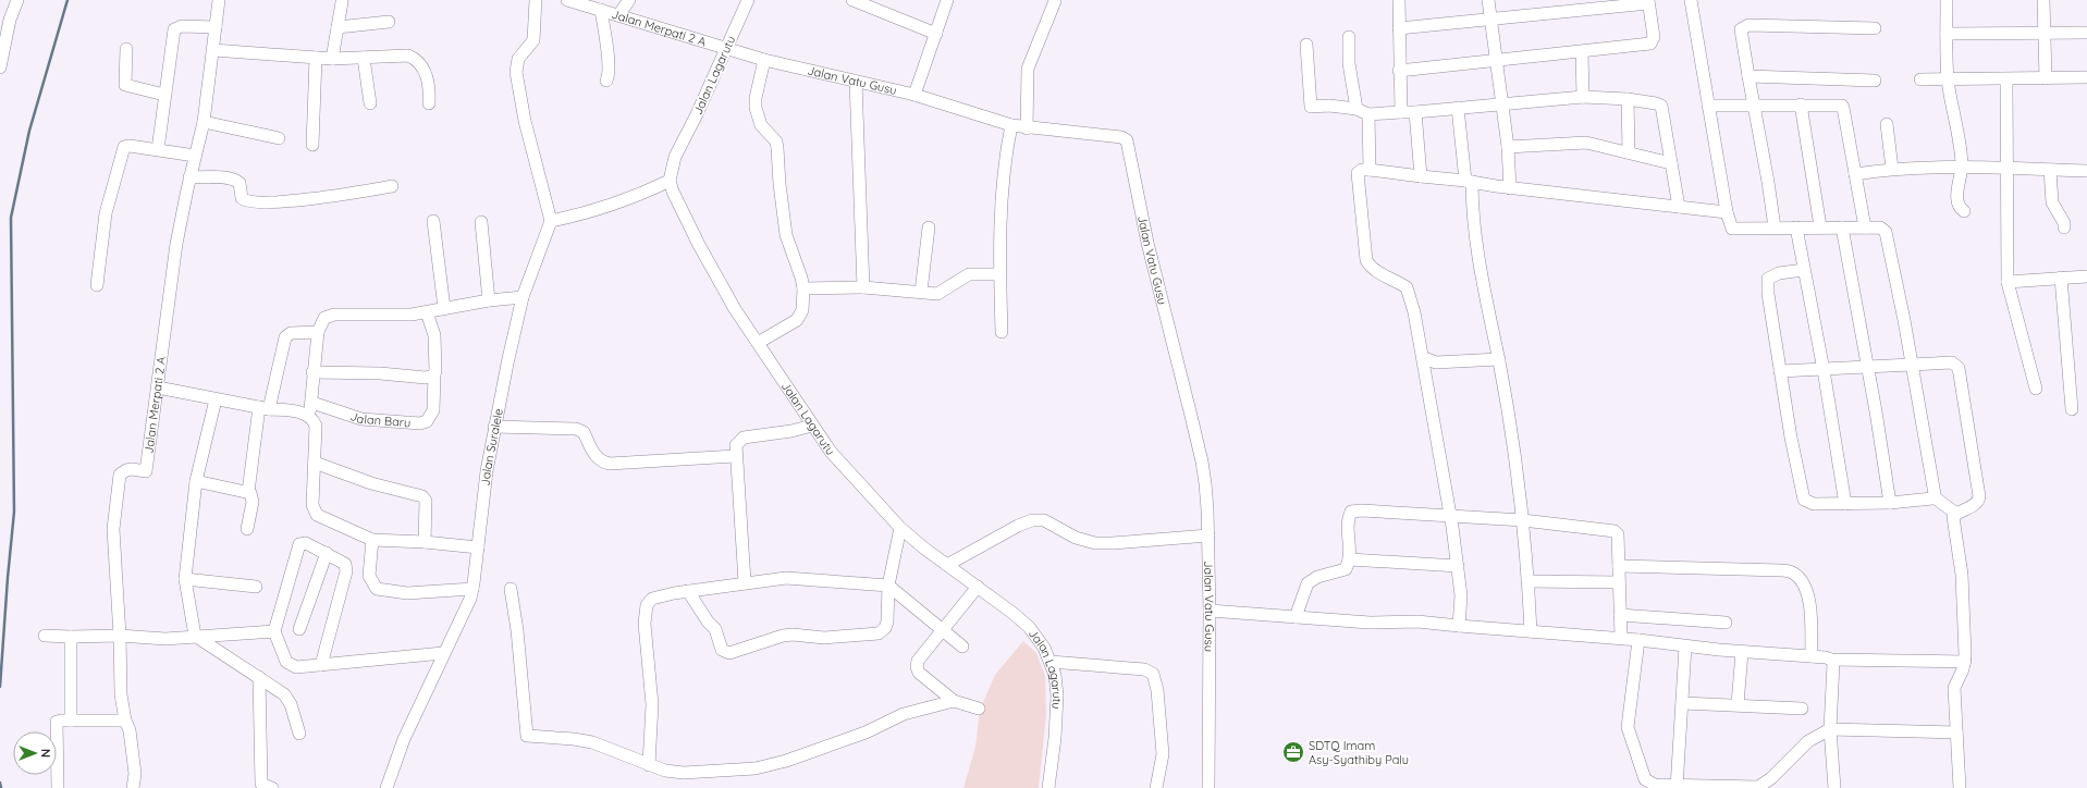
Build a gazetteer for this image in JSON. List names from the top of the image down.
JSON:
{
  "streets": {
    "street": [
      "Jalan Merpati 2 A",
      "Jalan Lagarutu",
      "Jalan Vatu Gusu",
      "Jalan Baru",
      "Jalan Suralele"
    ]
  },
  "crossings": [
    ["Jalan Merpati 2 A", "Jalan Lagarutu"],
    ["Jalan Merpati 2 A", "Jalan Vatu Gusu"],
    ["Jalan Merpati 2 A", "Jalan Baru"],
    ["Jalan Lagarutu", "Jalan Vatu Gusu"]
  ],
  "places": {
    "office": ["SDTQ Imam Asy-Syathiby Palu"]
  },
  "north": "right"
}
